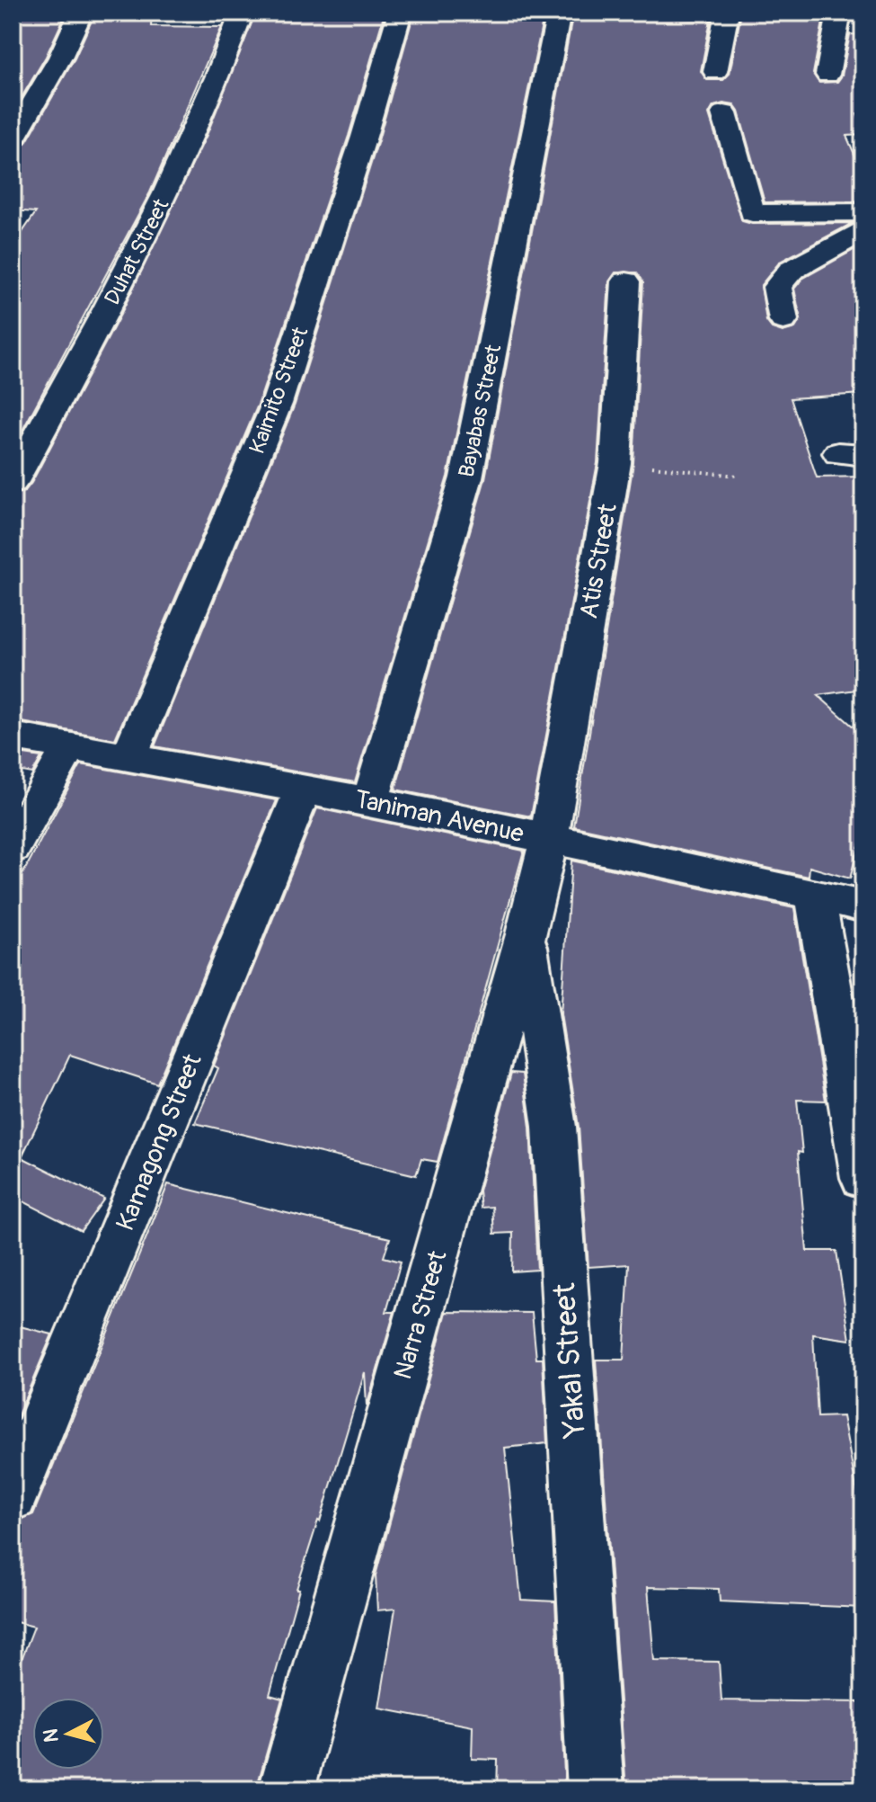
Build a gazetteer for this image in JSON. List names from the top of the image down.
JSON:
{
  "streets": {
    "street": [
      "Duhat Street",
      "Kaimito Street",
      "Bayabas Street",
      "Atis Street",
      "Taniman Avenue",
      "Kamagong Street",
      "Narra Street",
      "Yakal Street"
    ]
  },
  "crossings": [
    ["Kaimito Street", "Taniman Avenue"],
    ["Bayabas Street", "Taniman Avenue"],
    ["Atis Street", "Taniman Avenue"],
    ["Atis Street", "Narra Street"],
    ["Taniman Avenue", "Kamagong Street"],
    ["Taniman Avenue", "Narra Street"],
    ["Narra Street", "Yakal Street"]
  ],
  "north": "left"
}
